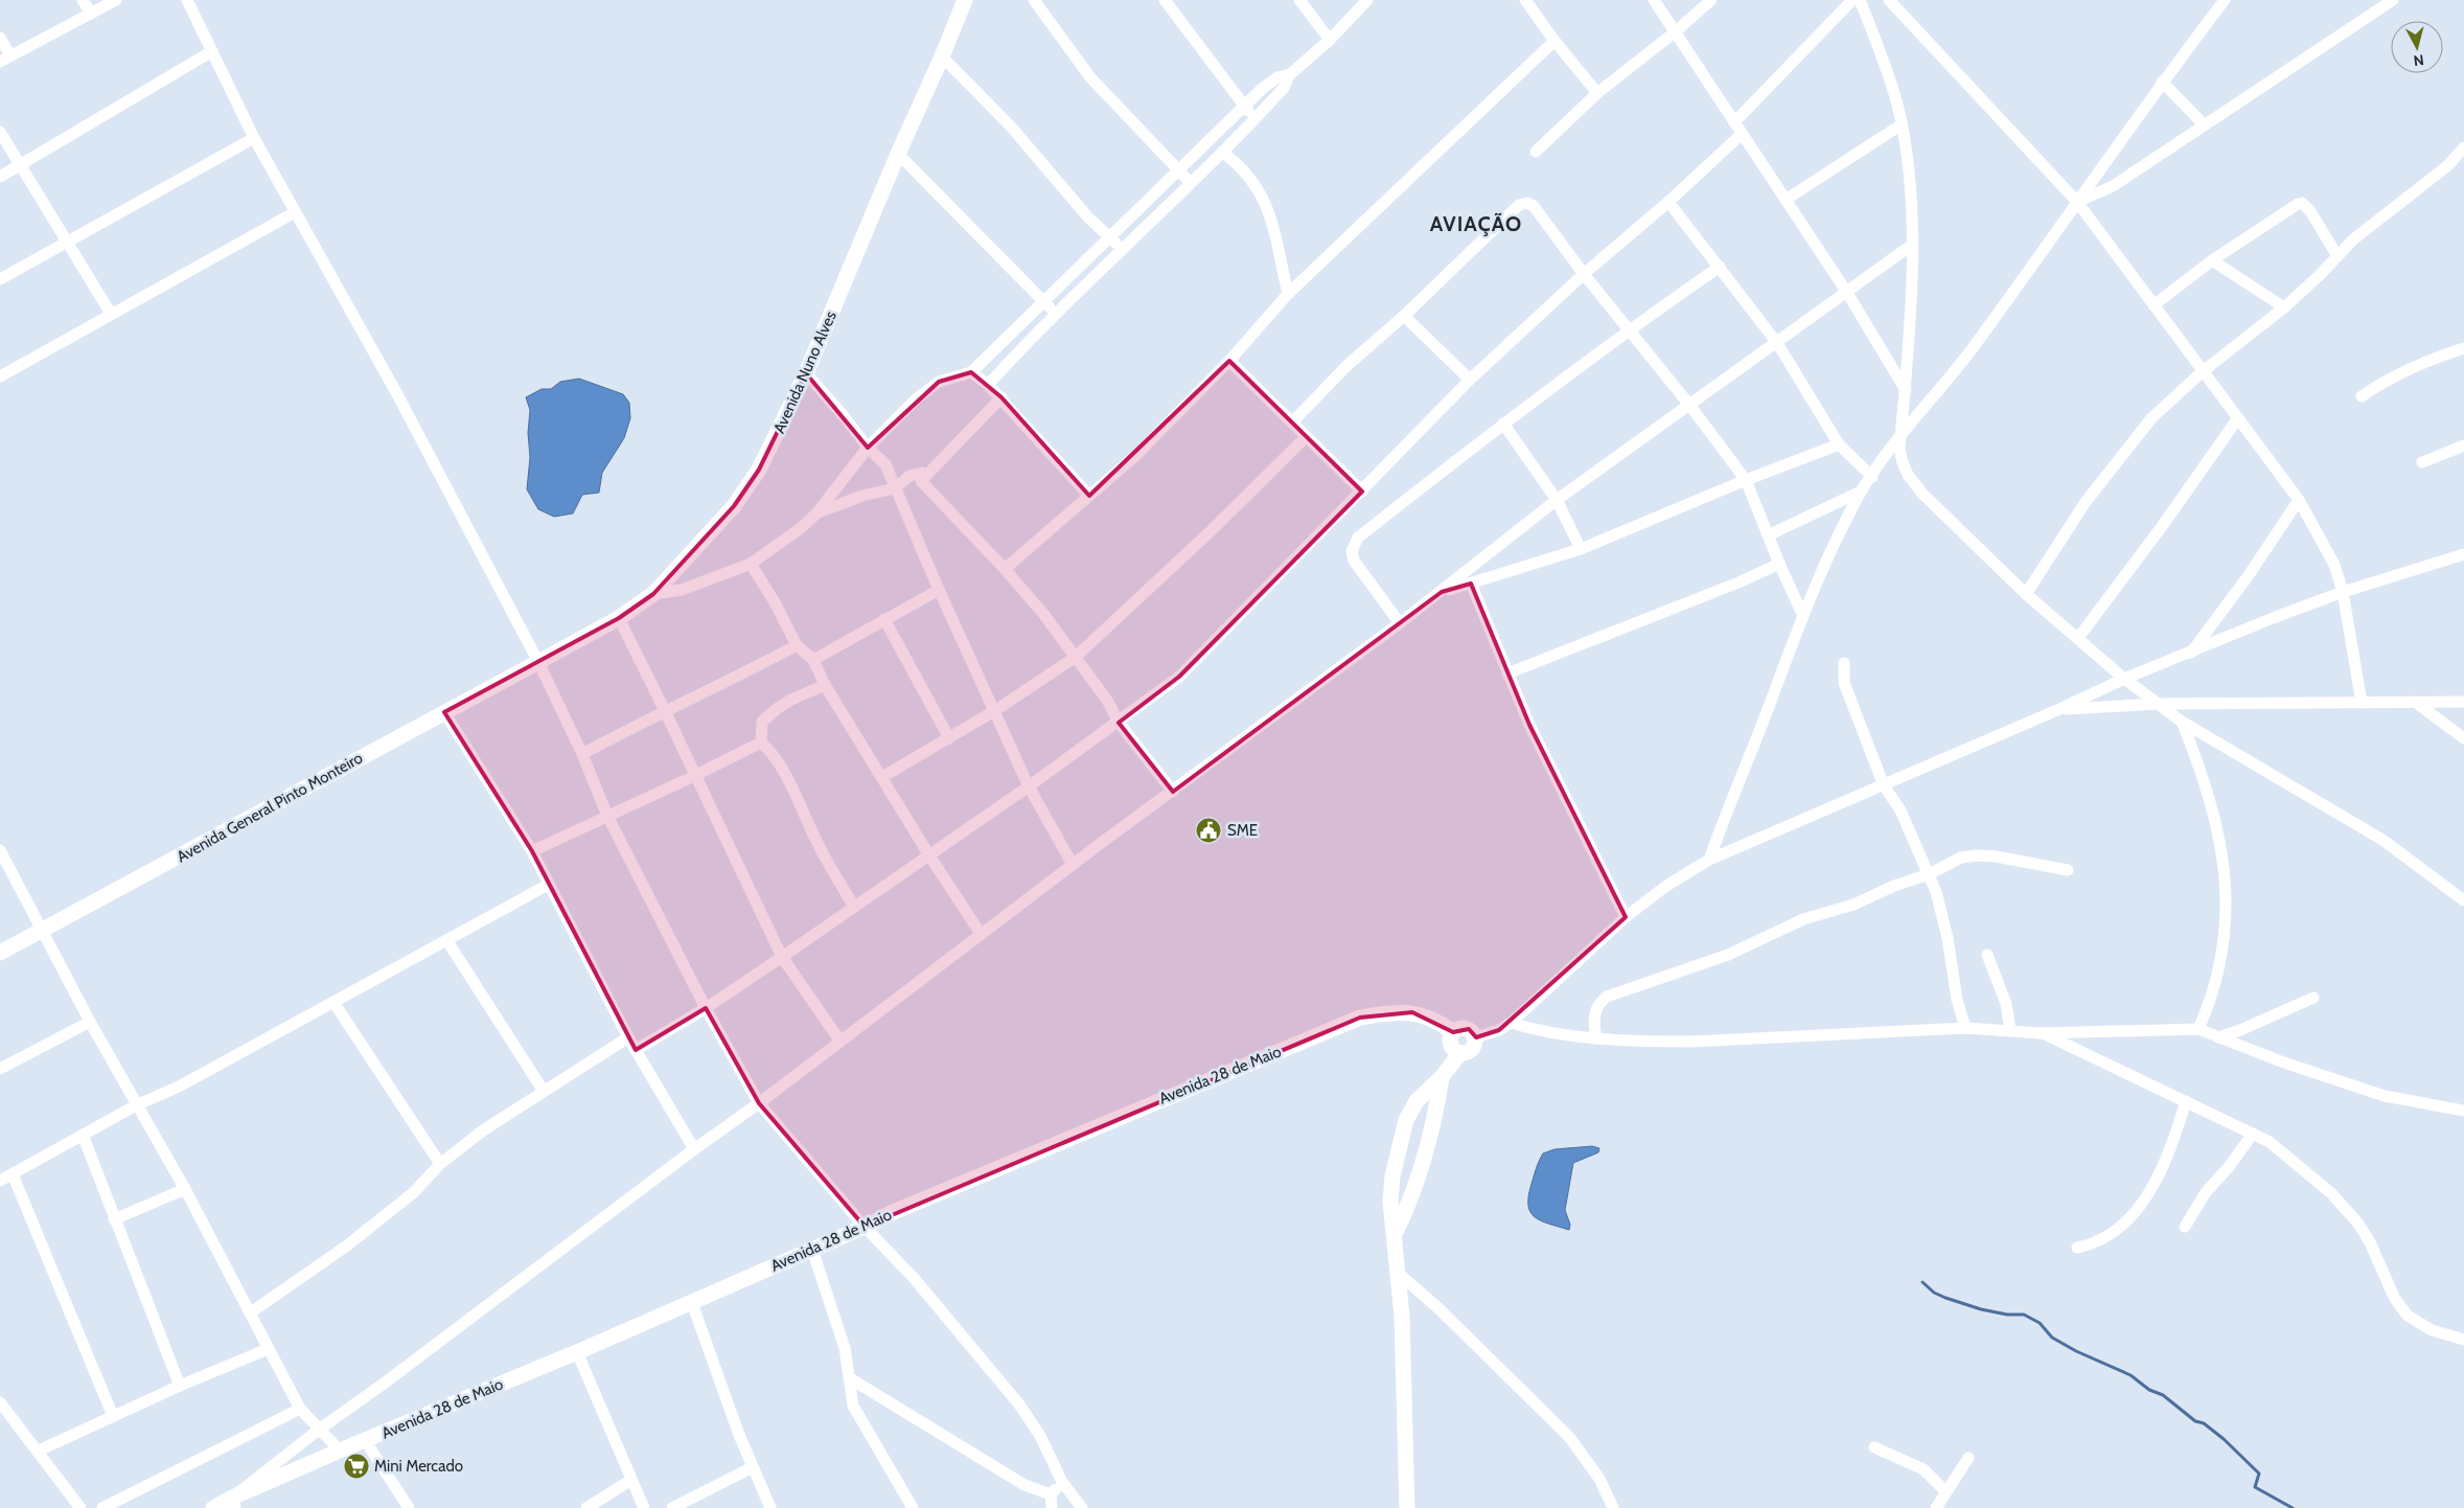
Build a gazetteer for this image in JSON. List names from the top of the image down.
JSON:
{
  "streets": {
    "street": ["Avenida Nuno Alves", "Avenida General Pinto Monteiro", "Avenida 28 de Maio"]
  },
  "crossings": [
    ["Avenida Nuno Alves", "Avenida General Pinto Monteiro"]
  ],
  "districts": ["AVIAÇÃO"],
  "places": {
    "public building": ["SME"],
    "supermarket": ["Mini Mercado"]
  },
  "north": "bottom"
}
